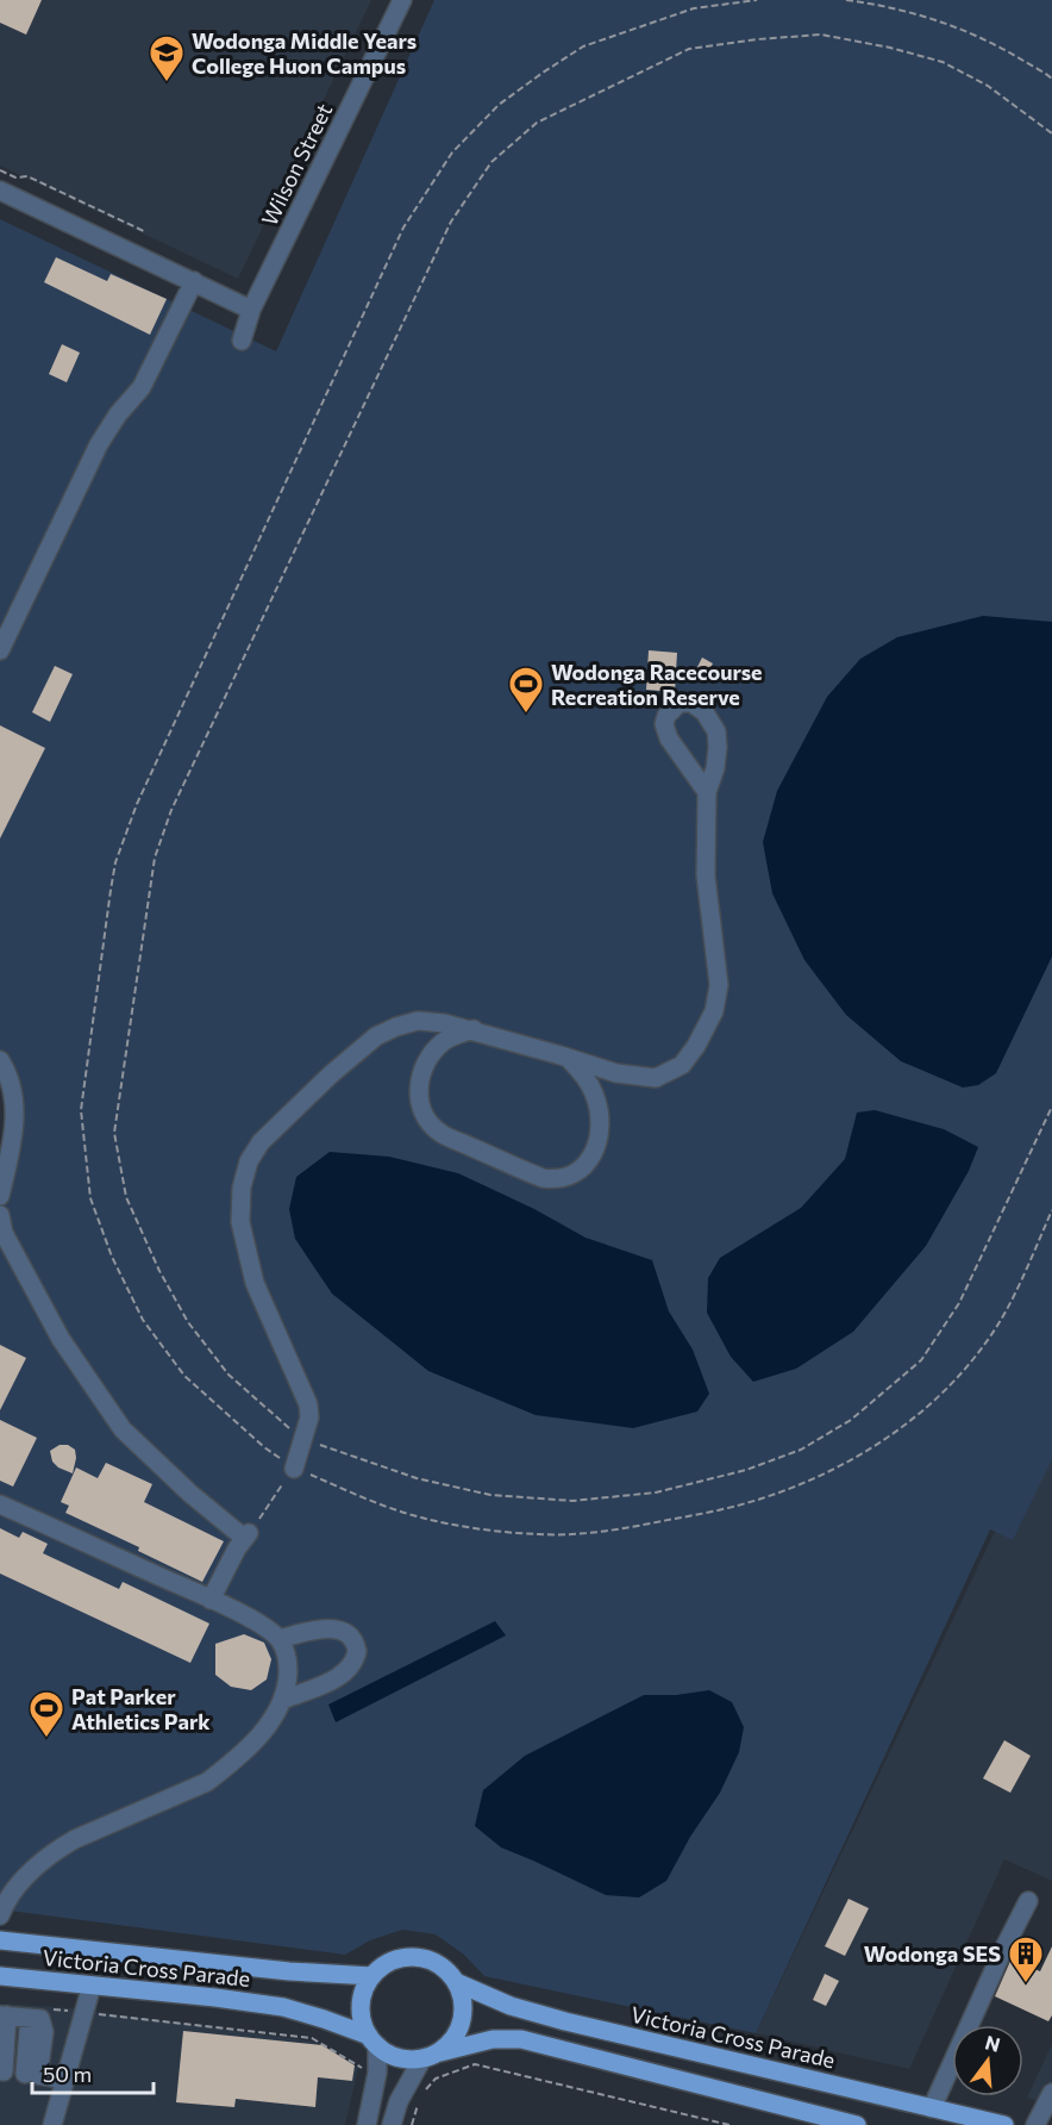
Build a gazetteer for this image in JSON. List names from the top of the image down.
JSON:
{
  "streets": {
    "main road": ["Victoria Cross Parade"],
    "street": ["Wilson Street"]
  },
  "places": {
    "school or university": ["Wodonga Middle Years College Huon Campus"],
    "sports": ["Wodonga Racecourse Recreation Reserve", "Pat Parker Athletics Park"],
    "building": ["Wodonga SES"]
  },
  "scale_bar": "50 m",
  "north": "top"
}
